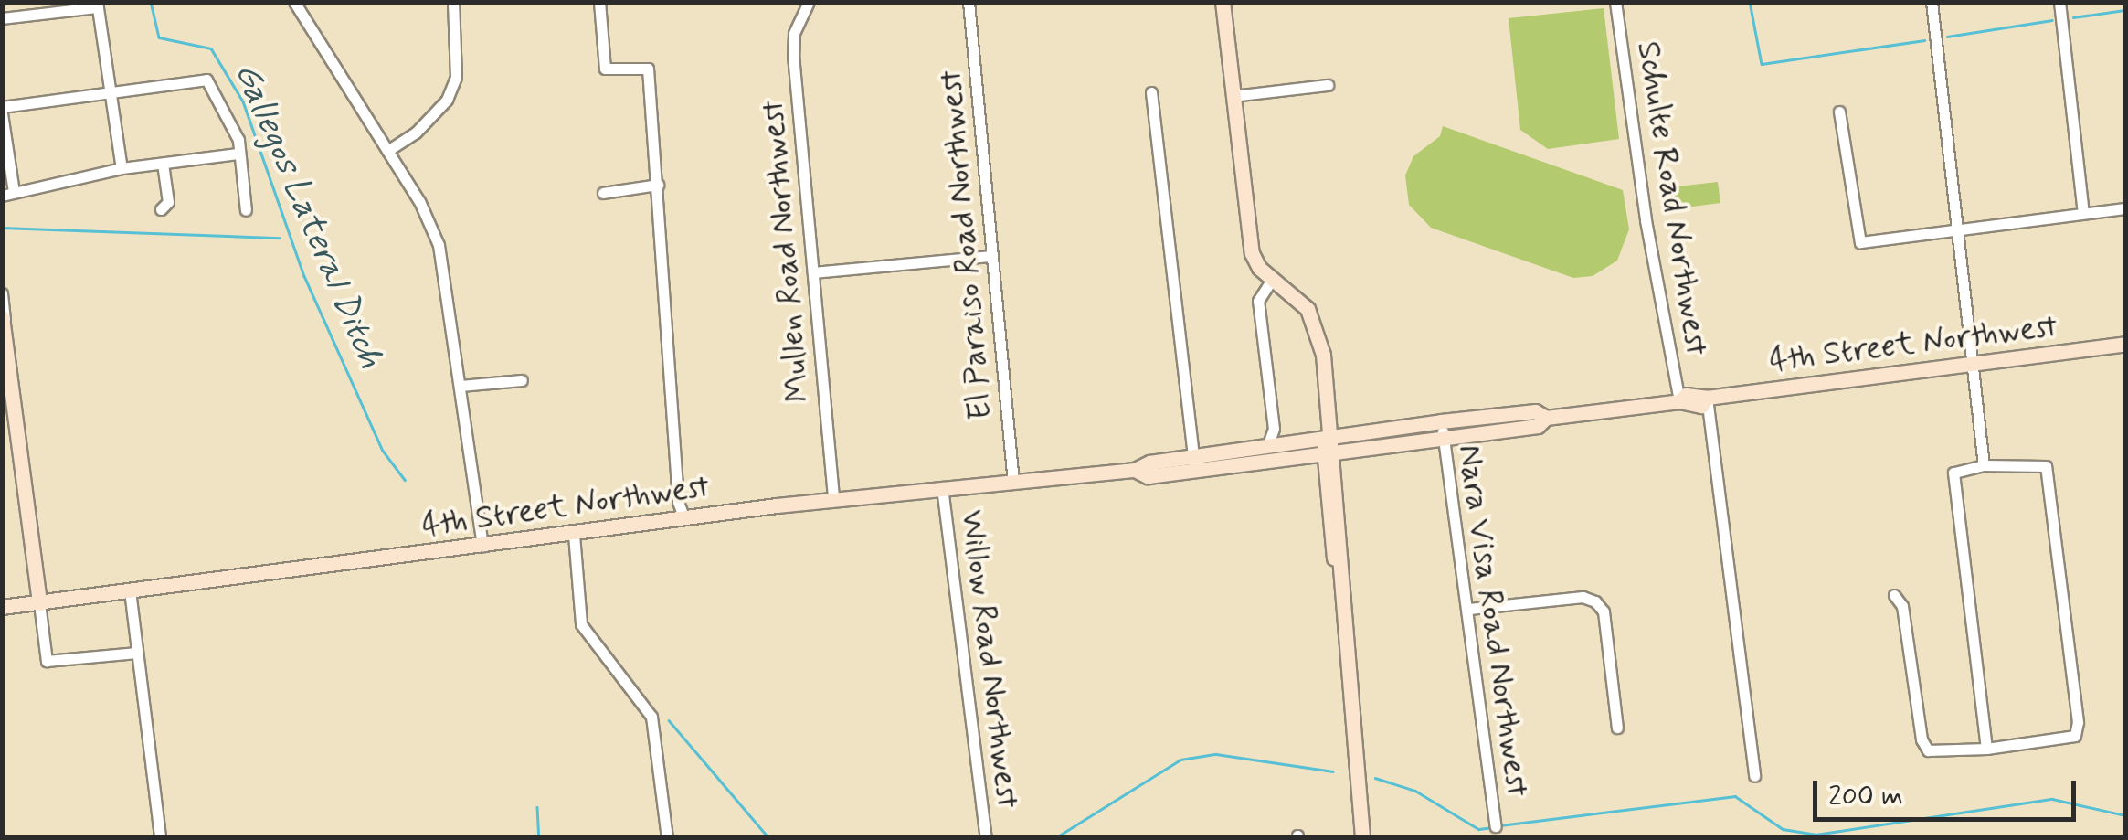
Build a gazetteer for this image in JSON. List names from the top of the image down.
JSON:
{
  "streets": {
    "main road": ["4th Street Northwest"],
    "street": [
      "Schulte Road Northwest",
      "El Paraiso Road Northwest",
      "Mullen Road Northwest",
      "Nara Visa Road Northwest",
      "Willow Road Northwest"
    ]
  },
  "crossings": [
    ["Schulte Road Northwest", "4th Street Northwest"],
    ["El Paraiso Road Northwest", "4th Street Northwest"],
    ["Mullen Road Northwest", "4th Street Northwest"],
    ["4th Street Northwest", "Nara Visa Road Northwest"],
    ["4th Street Northwest", "Willow Road Northwest"]
  ],
  "water": ["Gallegos Lateral Ditch"],
  "scale_bar": "200 m"
}
